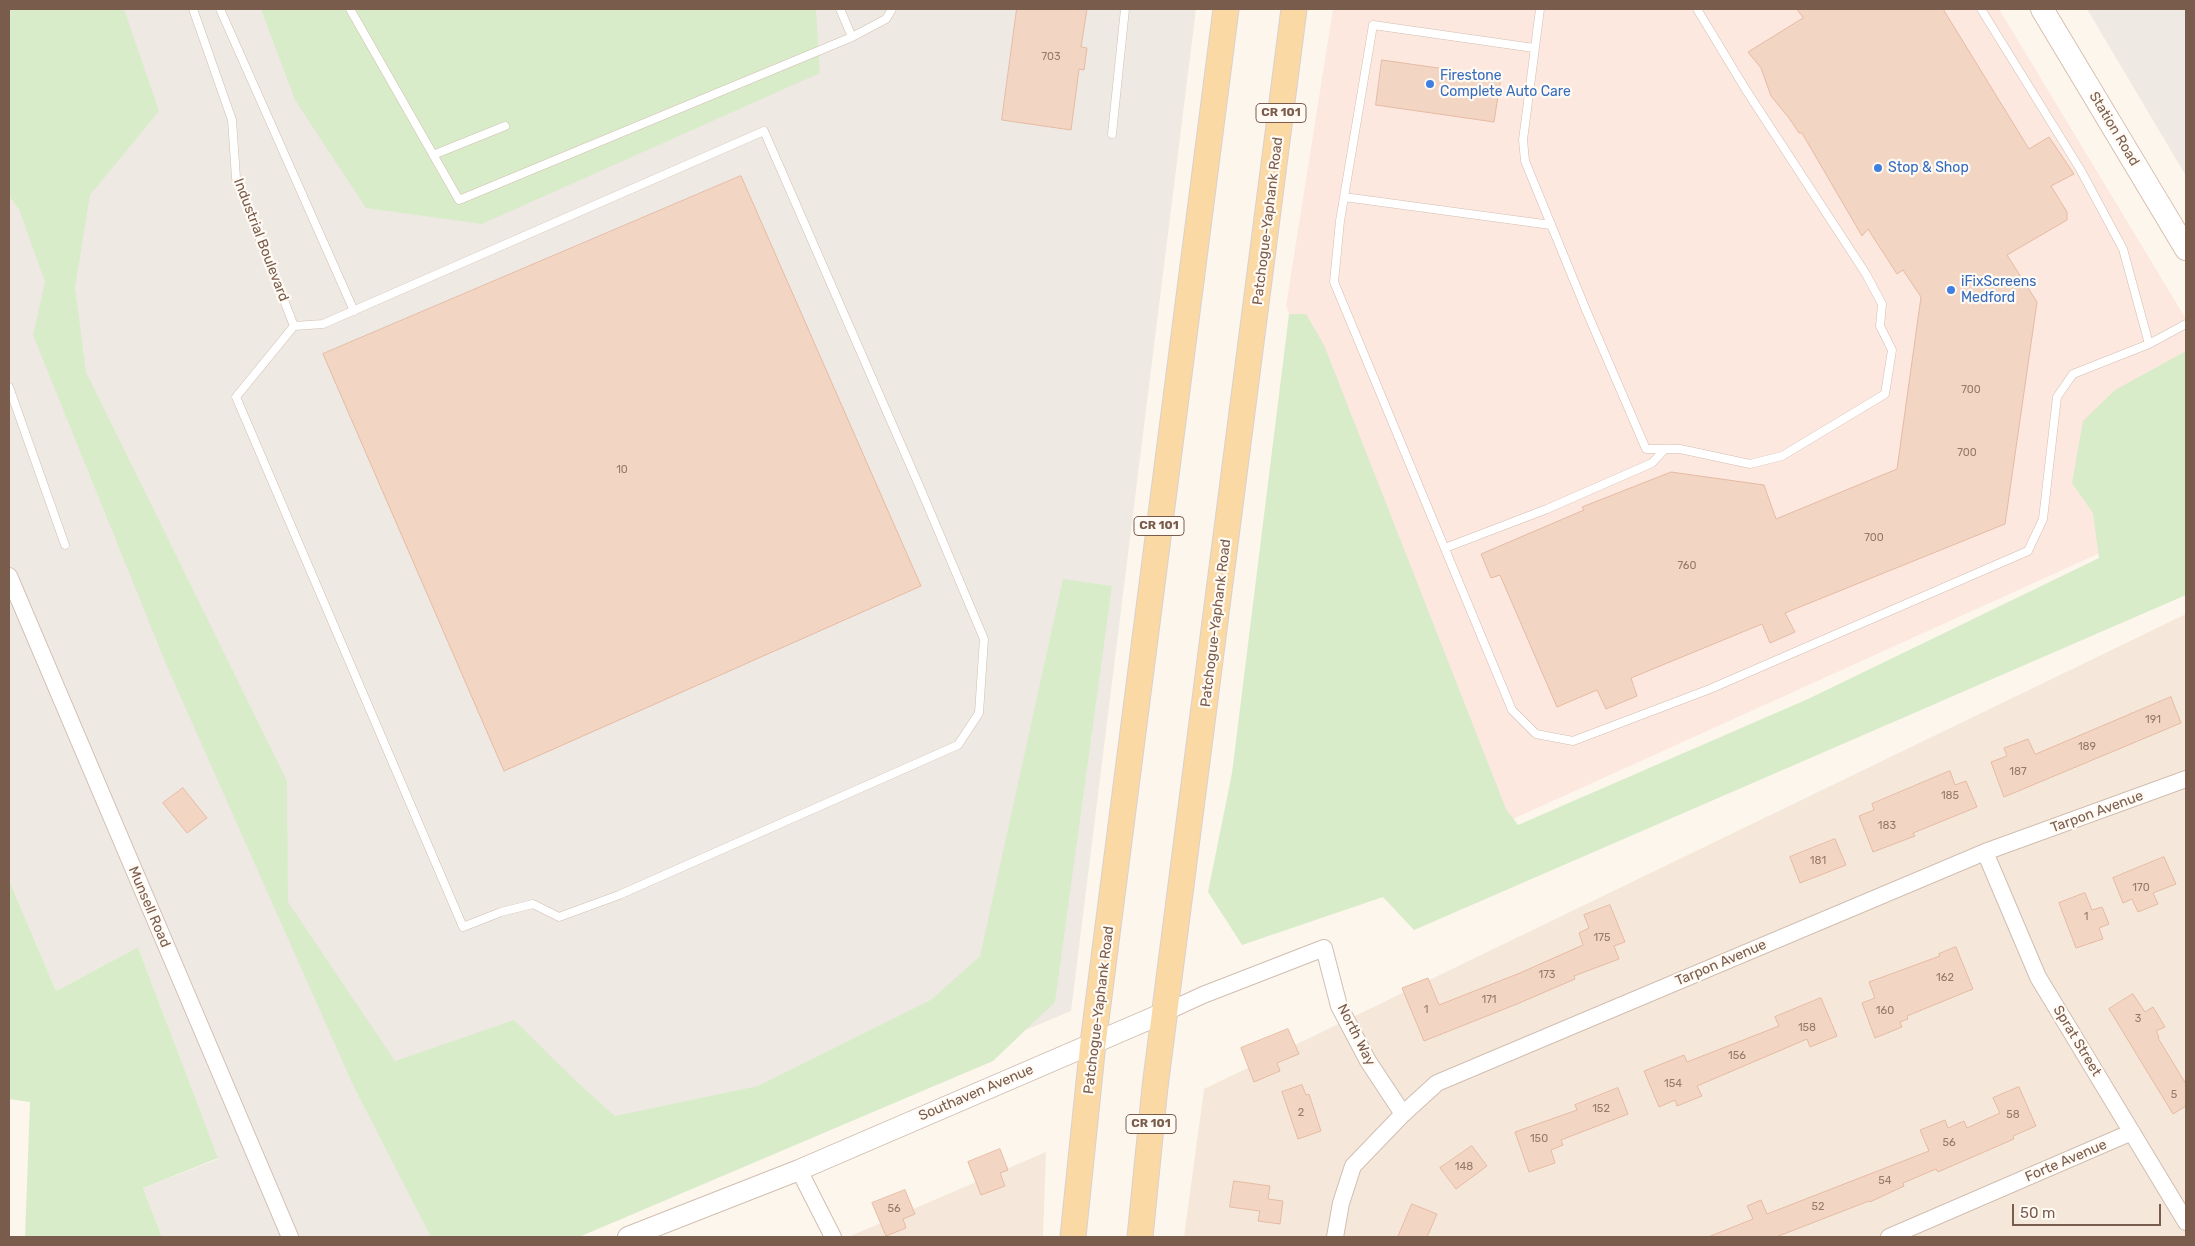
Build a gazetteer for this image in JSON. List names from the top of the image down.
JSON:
{
  "streets": {
    "main road": ["CR 101", "Station Road", "Patchogue-Yaphank Road"],
    "street": [
      "Tarpon Avenue",
      "Munsell Road",
      "North Way",
      "Sprat Street",
      "Southaven Avenue",
      "Forte Avenue"
    ],
    "lane": ["Industrial Boulevard"]
  },
  "crossings": [
    ["Patchogue-Yaphank Road", "Southaven Avenue"],
    ["Tarpon Avenue", "North Way"],
    ["Tarpon Avenue", "Sprat Street"],
    ["North Way", "Southaven Avenue"],
    ["Sprat Street", "Forte Avenue"]
  ],
  "places": ["Firestone Complete Auto Care", "Stop & Shop", "iFixScreens Medford"],
  "house_numbers": [
    "703",
    "700",
    "700",
    "10",
    "700",
    "760",
    "191",
    "189",
    "187",
    "185",
    "183",
    "181",
    "170",
    "1",
    "175",
    "173",
    "162",
    "171",
    "1",
    "160",
    "3",
    "158",
    "156",
    "154",
    "5",
    "152",
    "2",
    "58",
    "150",
    "56",
    "148",
    "54",
    "52",
    "56"
  ],
  "scale_bar": "50 m"
}
